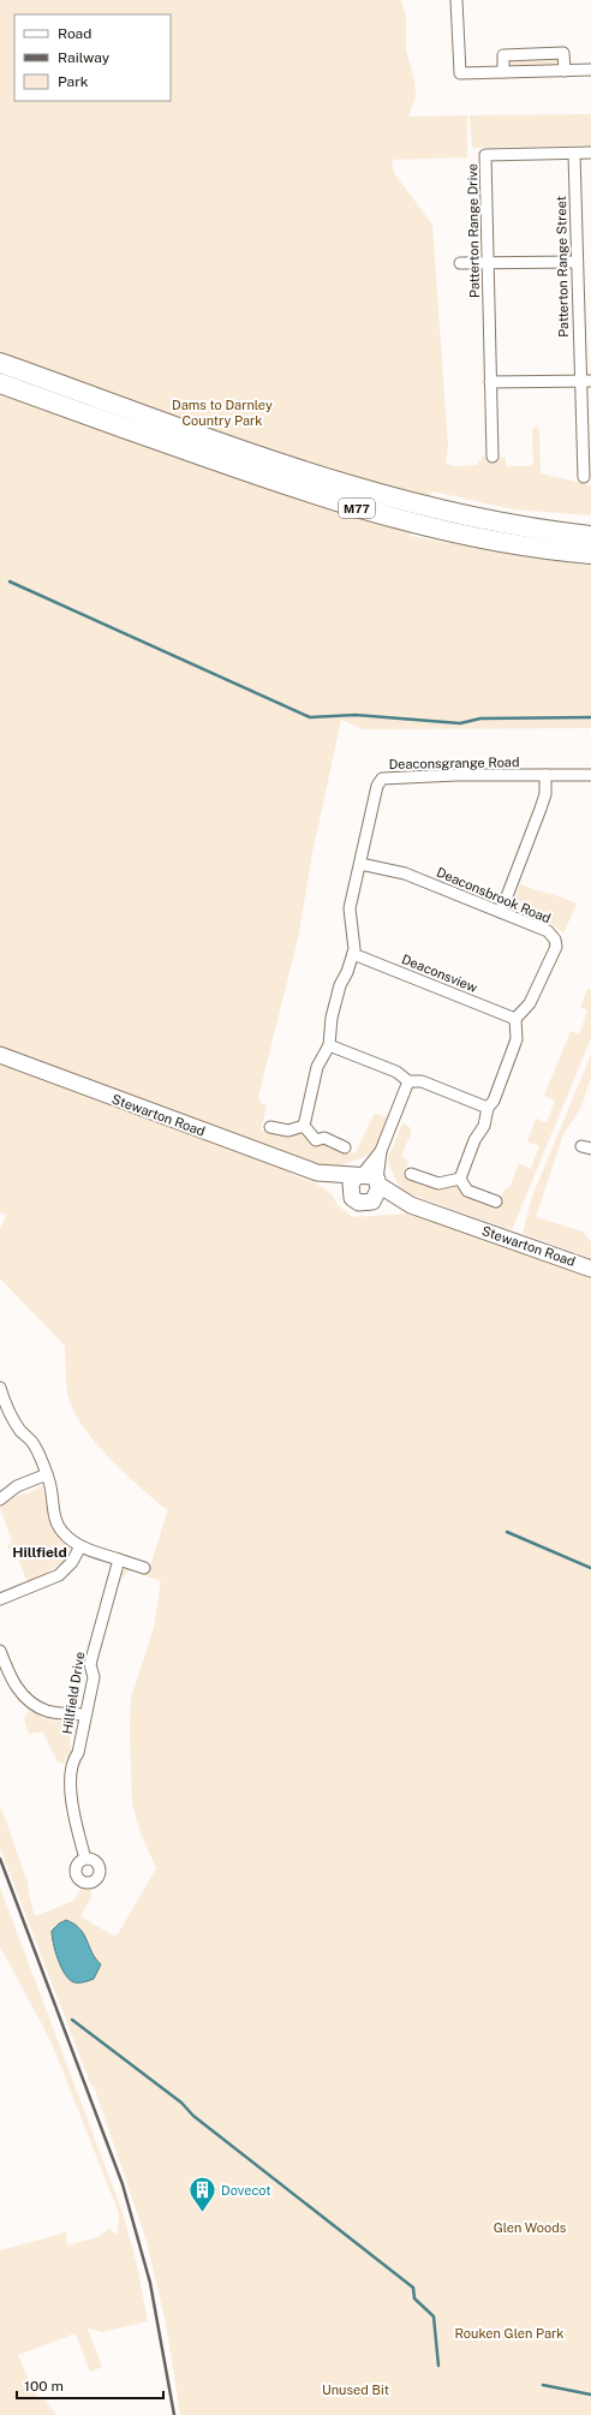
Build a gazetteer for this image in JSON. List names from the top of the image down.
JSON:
{
  "streets": {
    "highway": ["M77"],
    "main road": ["Stewarton Road"],
    "street": [
      "Patterton Range Drive",
      "Patterton Range Street",
      "Deaconsgrange Road",
      "Deaconsbrook Road",
      "Deaconsview",
      "Hillfield Drive"
    ]
  },
  "crossings": [
    ["Patterton Range Drive", "Patterton Range Street"],
    ["Deaconsgrange Road", "Deaconsbrook Road"],
    ["Deaconsgrange Road", "Deaconsview"],
    ["Deaconsbrook Road", "Deaconsview"]
  ],
  "districts": ["Hillfield"],
  "parks": [
    "Dams to Darnley Country Park",
    "Glen Woods",
    "Rouken Glen Park",
    "Unused Bit"
  ],
  "places": {
    "building": ["Dovecot"]
  },
  "legend": ["Road", "Railway", "Park"],
  "scale_bar": "100 m"
}
